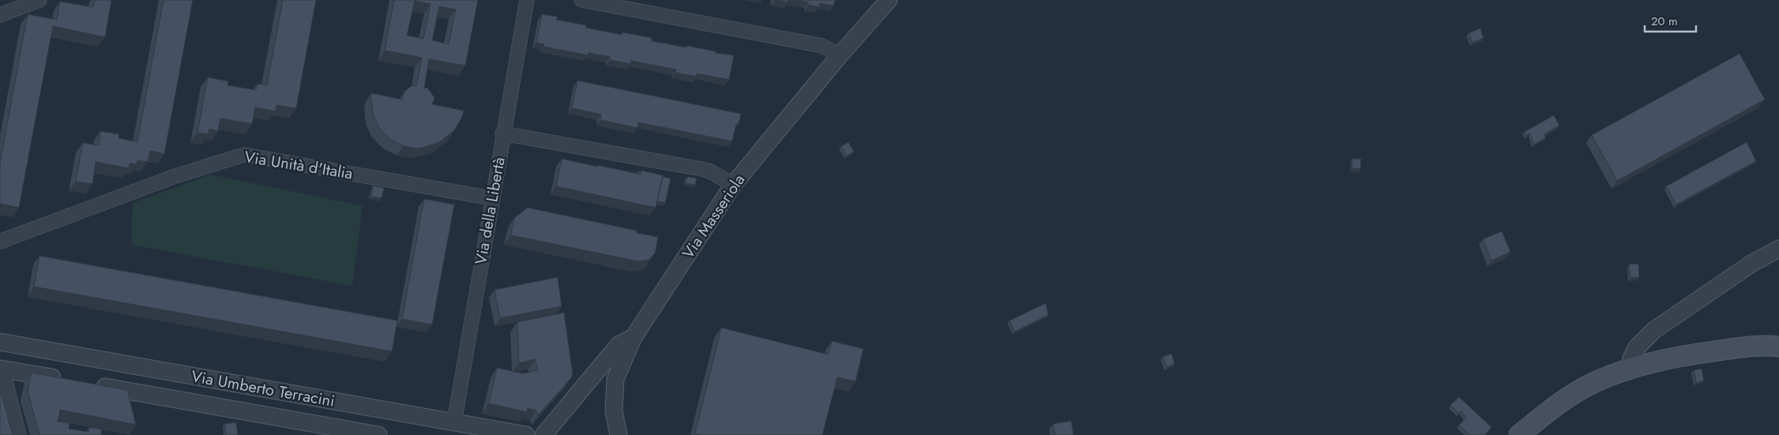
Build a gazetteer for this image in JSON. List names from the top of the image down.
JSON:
{
  "streets": {
    "street": [
      "Via Unità d'Italia",
      "Via della Libertà",
      "Via Masseriola",
      "Via Umberto Terracini"
    ]
  },
  "crossings": [
    ["Via Unità d'Italia", "Via della Libertà"],
    ["Via della Libertà", "Via Umberto Terracini"]
  ],
  "scale_bar": "20 m"
}
